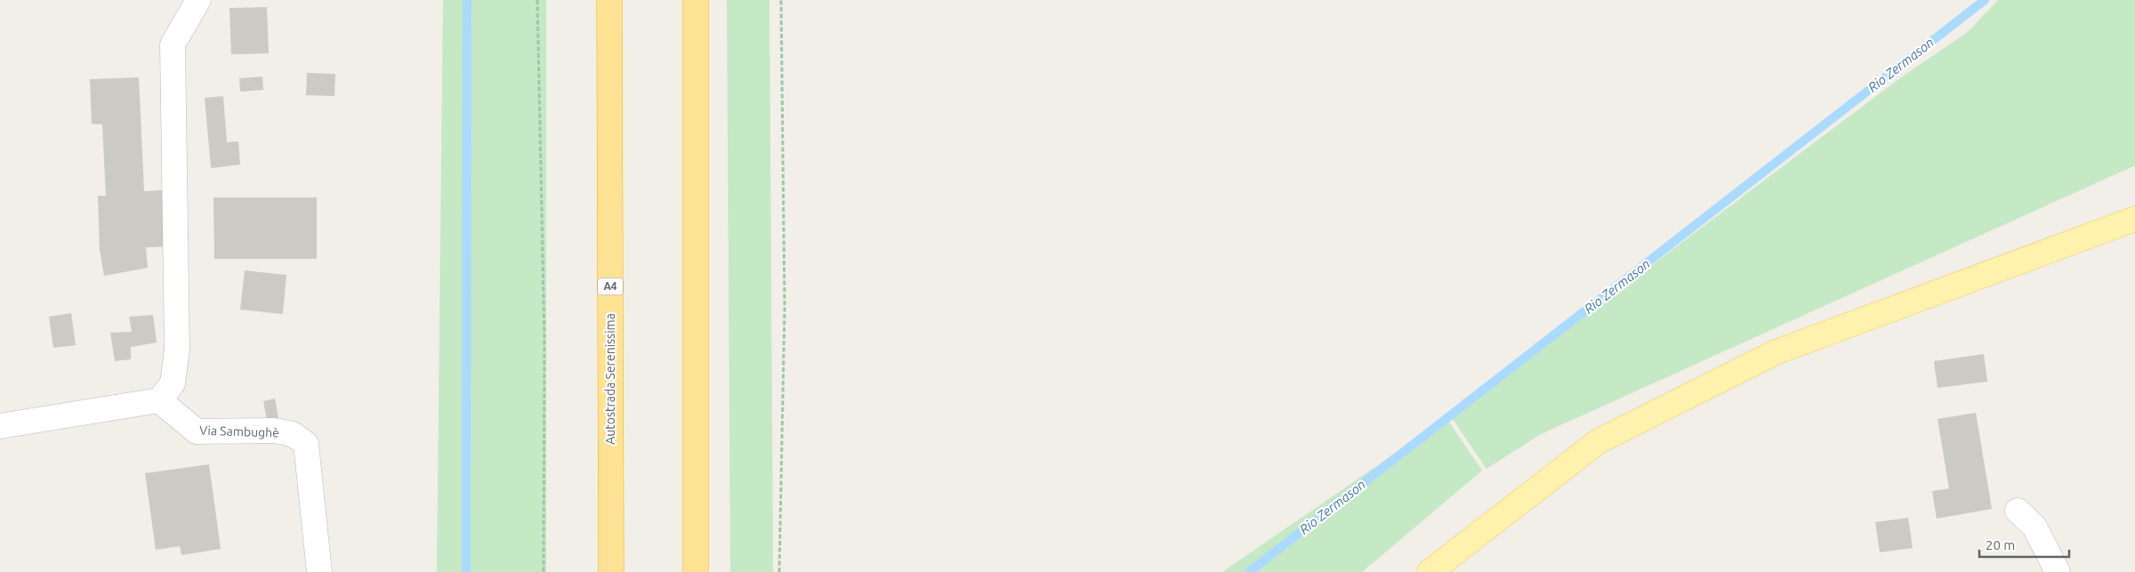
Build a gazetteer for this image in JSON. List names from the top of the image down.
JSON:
{
  "streets": {
    "highway": ["A4", "Autostrada Serenissima"],
    "street": ["Via Sambughè"]
  },
  "water": ["Rio Zermason"],
  "scale_bar": "20 m"
}
